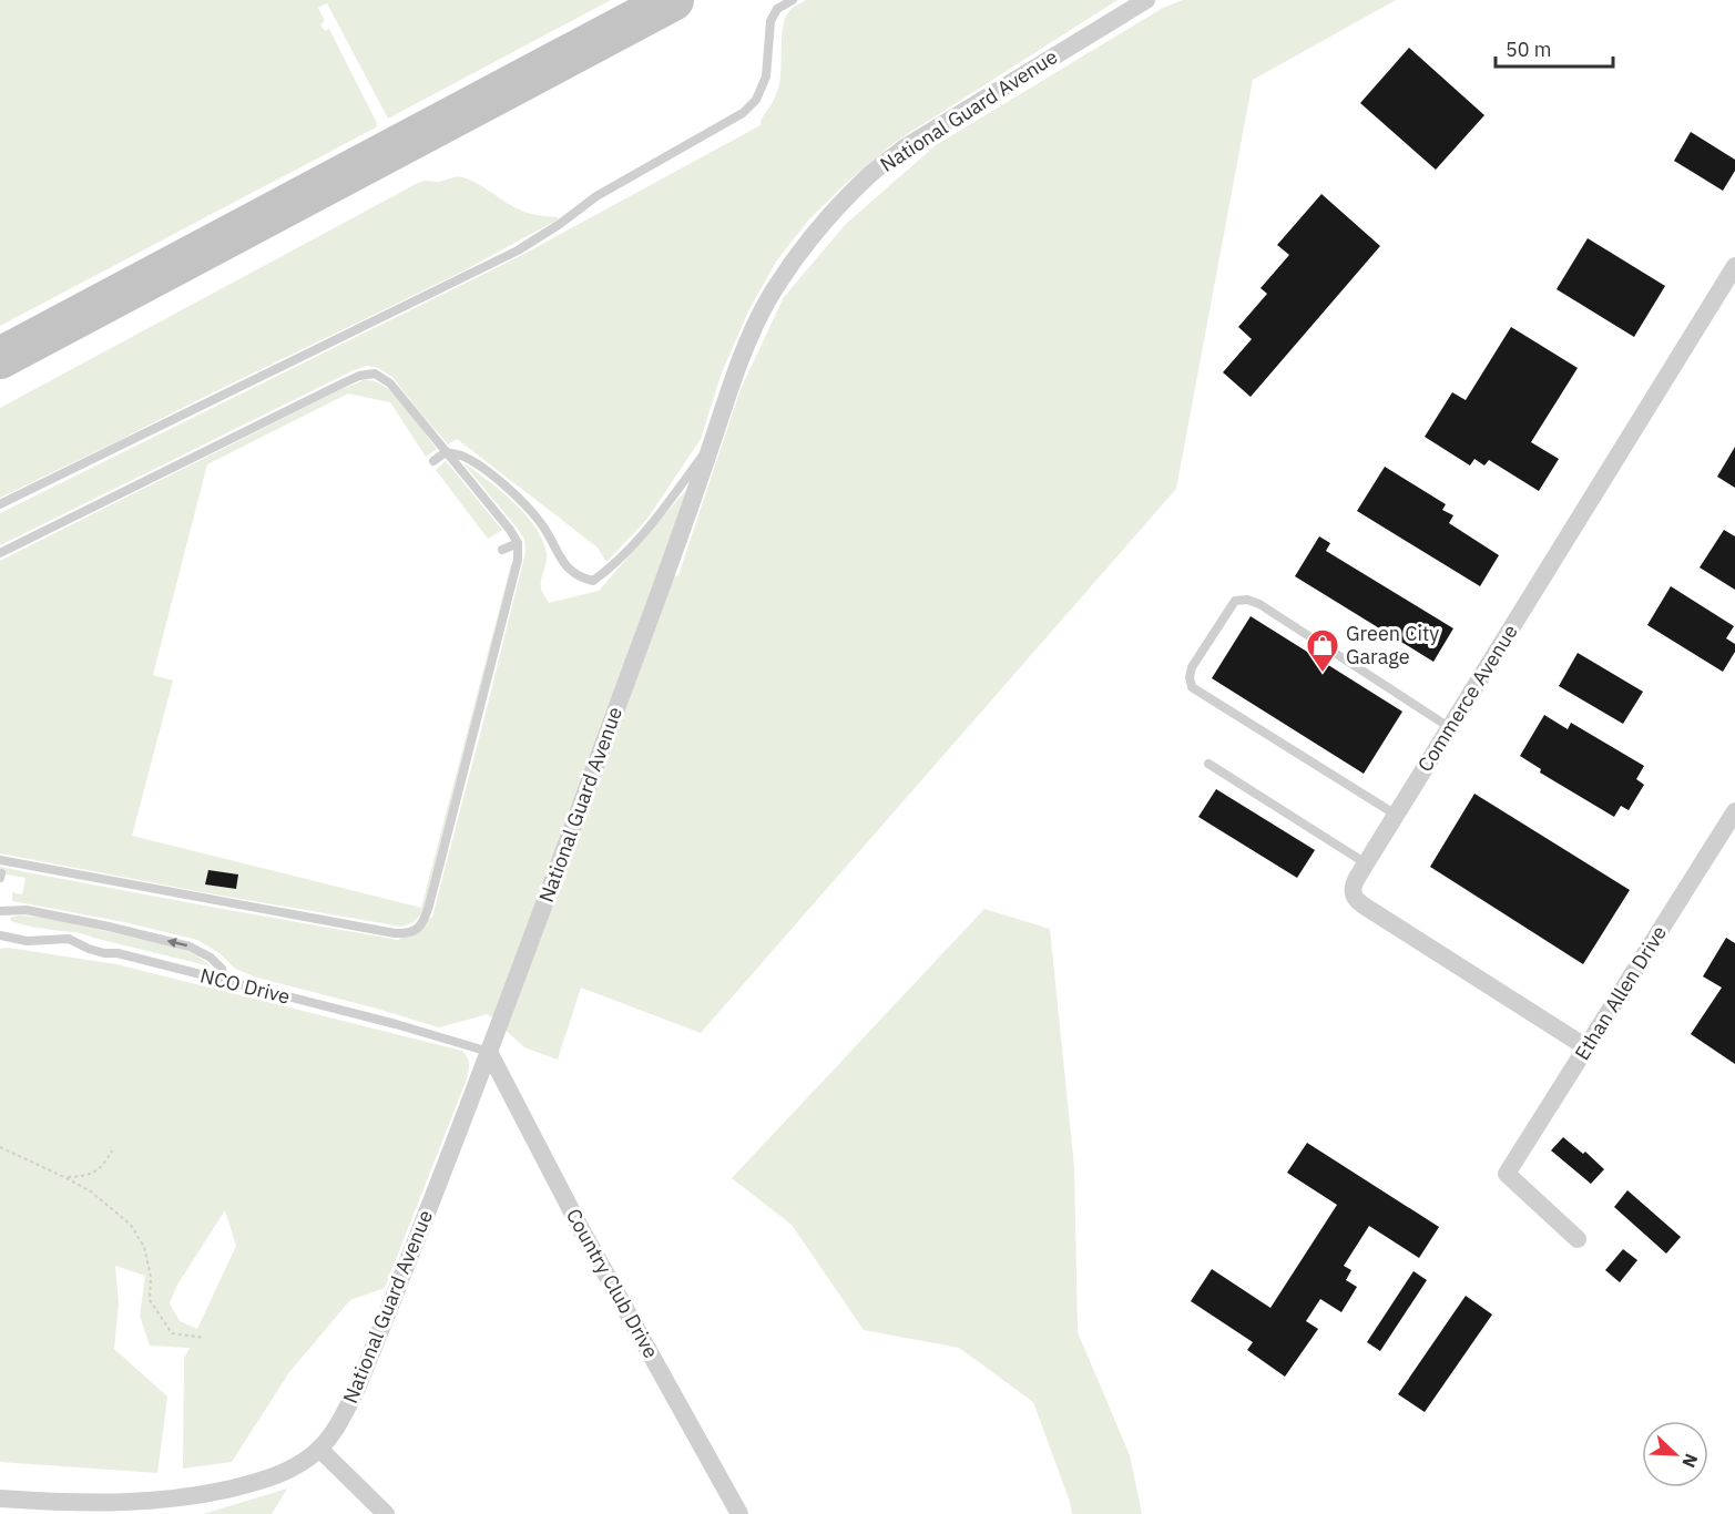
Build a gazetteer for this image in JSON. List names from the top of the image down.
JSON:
{
  "streets": {
    "street": [
      "National Guard Avenue",
      "Commerce Avenue",
      "Ethan Allen Drive",
      "Country Club Drive"
    ],
    "lane": ["NCO Drive"]
  },
  "crossings": [
    ["National Guard Avenue", "NCO Drive"],
    ["National Guard Avenue", "Country Club Drive"],
    ["Commerce Avenue", "Ethan Allen Drive"],
    ["NCO Drive", "Country Club Drive"]
  ],
  "places": {
    "shop": ["Green City Garage"]
  },
  "scale_bar": "50 m",
  "north": "bottom right"
}
